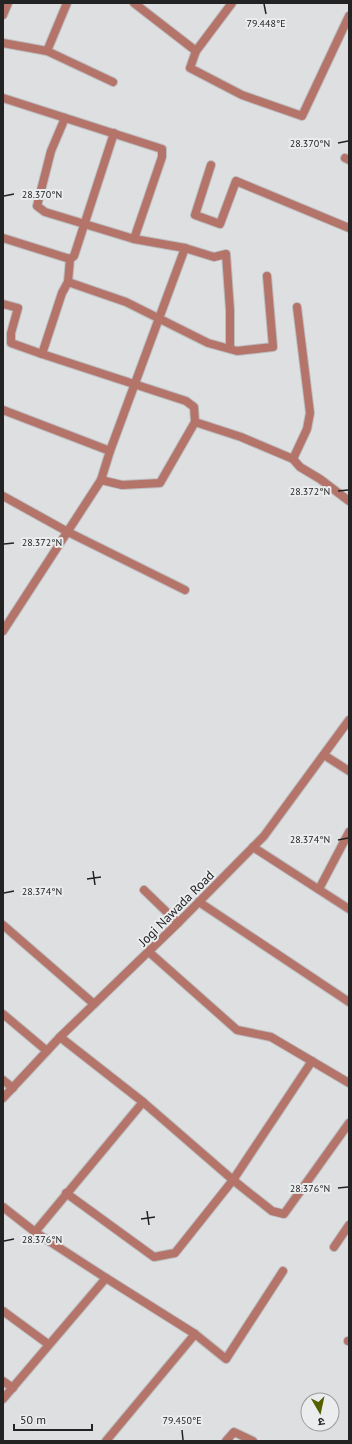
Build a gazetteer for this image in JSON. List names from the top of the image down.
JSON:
{
  "streets": {
    "street": ["Jogi Nawada Road"]
  },
  "scale_bar": "50 m",
  "north": "bottom",
  "coordinates": [
    "79.448°E",
    "28.370°N",
    "28.372°N",
    "28.374°N",
    "28.376°N",
    "79.450°E"
  ]
}
